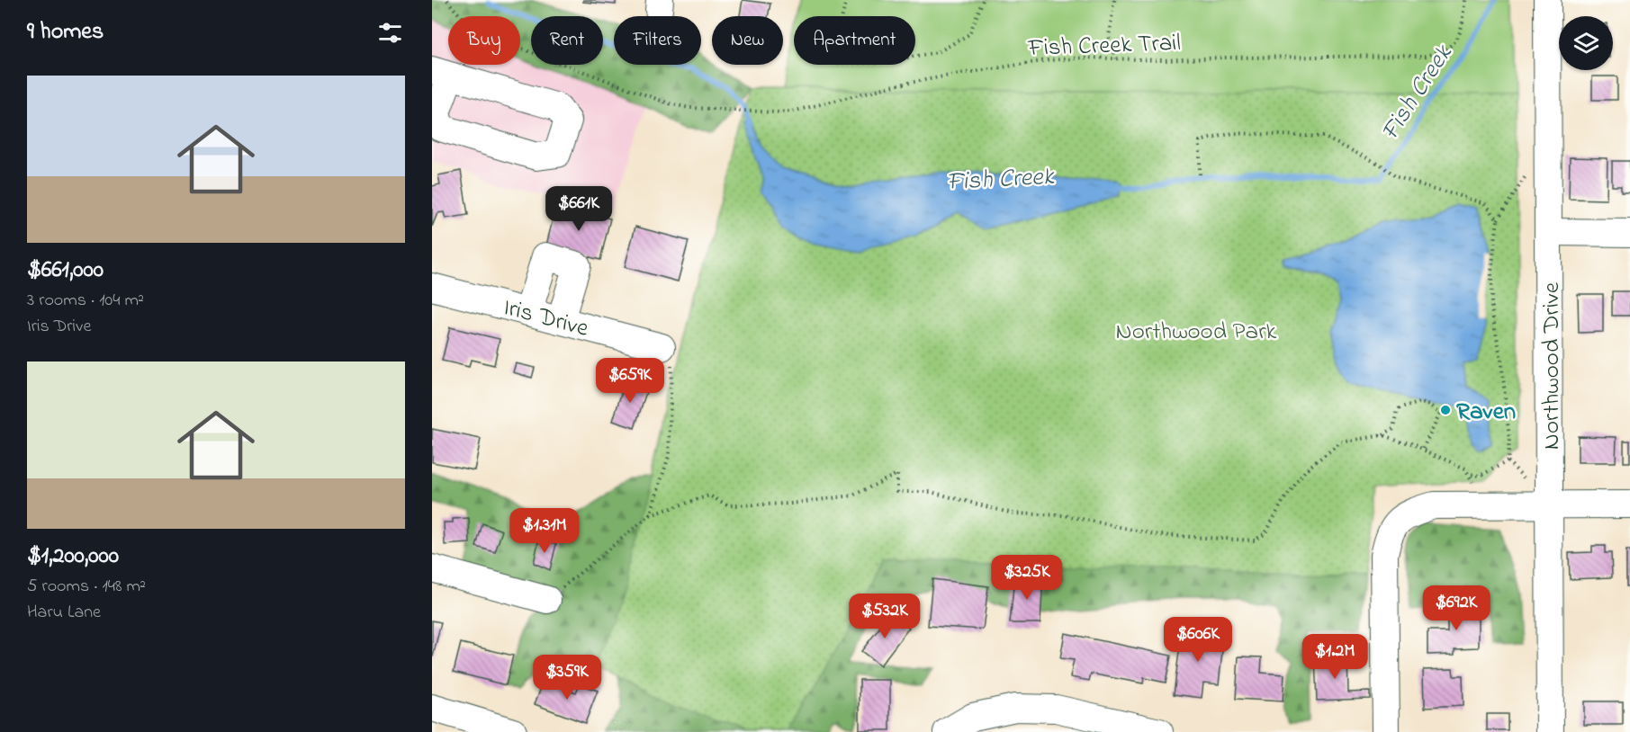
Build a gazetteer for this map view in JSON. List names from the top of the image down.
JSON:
{
  "streets": {
    "street": ["Iris Drive", "Northwood Drive"],
    "path": ["Fish Creek Trail"]
  },
  "water": ["Fish Creek"],
  "parks": ["Northwood Park"],
  "places": ["Raven"],
  "page": {
    "heading": "9 homes",
    "chip": [
      "Buy",
      "Rent",
      "Filters",
      "New",
      "Apartment"
    ],
    "list": [
      {
        "name": "$661,000",
        "note": "3 rooms · 104 m² · Iris Drive"
      },
      {
        "name": "$1,200,000",
        "note": "5 rooms · 148 m² · Haru Lane"
      }
    ],
    "price": [
      "$661K",
      "$659K",
      "$1.31M",
      "$325K",
      "$692K",
      "$532K",
      "$606K",
      "$1.2M",
      "$359K"
    ]
  }
}
